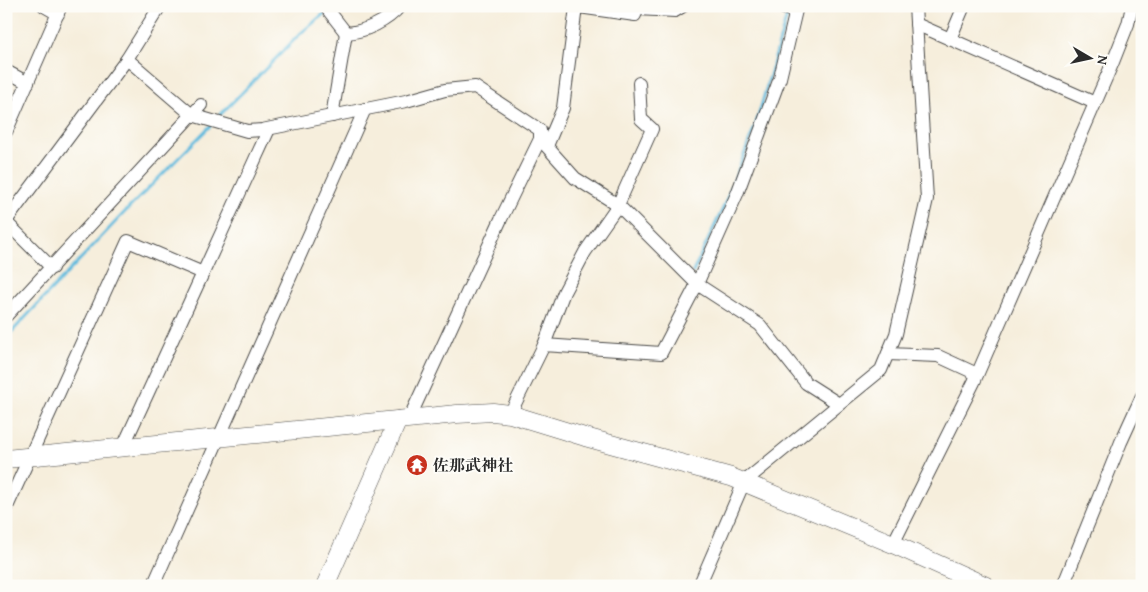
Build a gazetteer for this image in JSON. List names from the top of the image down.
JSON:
{
  "places": {
    "temple": ["佐那武神社"]
  },
  "north": "right"
}
